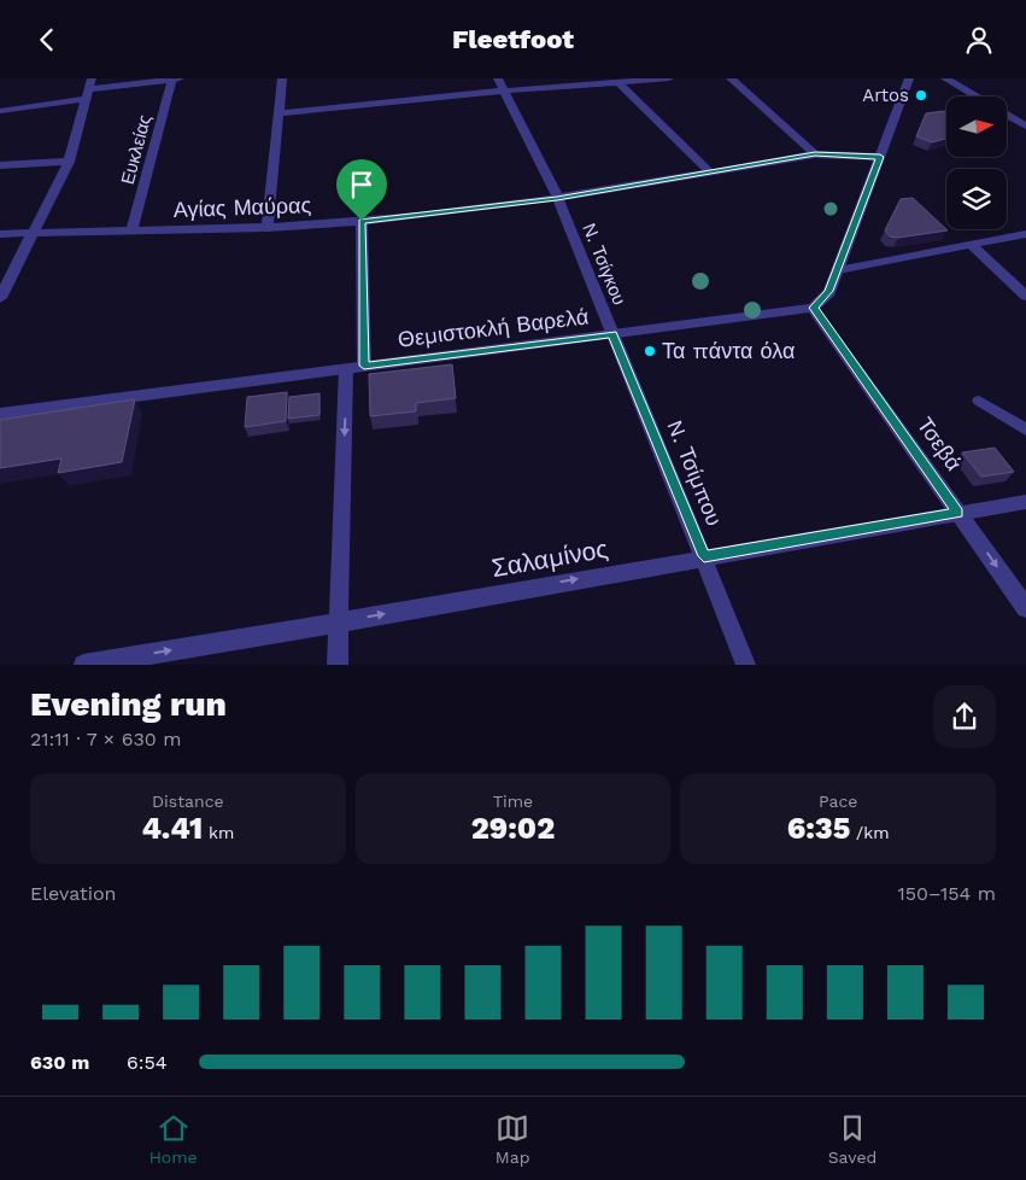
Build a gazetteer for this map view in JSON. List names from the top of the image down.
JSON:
{
  "streets": {
    "street": [
      "Ευκλείας",
      "Αγίας Μαύρας",
      "Ν. Τσίγκου",
      "Θεμιστοκλή Βαρελά",
      "Τσεβά",
      "N. Τσίμπου",
      "Σαλαμίνος"
    ]
  },
  "crossings": [
    ["Ευκλείας", "Αγίας Μαύρας"],
    ["Αγίας Μαύρας", "Ν. Τσίγκου"],
    ["Ν. Τσίγκου", "Θεμιστοκλή Βαρελά"],
    ["Ν. Τσίγκου", "N. Τσίμπου"],
    ["Θεμιστοκλή Βαρελά", "Τσεβά"],
    ["Θεμιστοκλή Βαρελά", "N. Τσίμπου"],
    ["Τσεβά", "Σαλαμίνος"],
    ["N. Τσίμπου", "Σαλαμίνος"]
  ],
  "one_way": ["Σαλαμίνος"],
  "places": ["Artos", "Τα πάντα όλα"],
  "north": "right",
  "page": {
    "header": "Fleetfoot",
    "heading": ["Evening run", "21:11 · 7 × 630 m"],
    "stats": [
      ["Distance", "4.41 km"],
      ["Time", "29:02"],
      ["Pace", "6:35 /km"]
    ],
    "chart": ["Elevation", "150–154 m"],
    "list": [
      {
        "name": "630 m",
        "note": "6:54"
      }
    ],
    "tabs": ["Home", "Map", "Saved"]
  }
}
